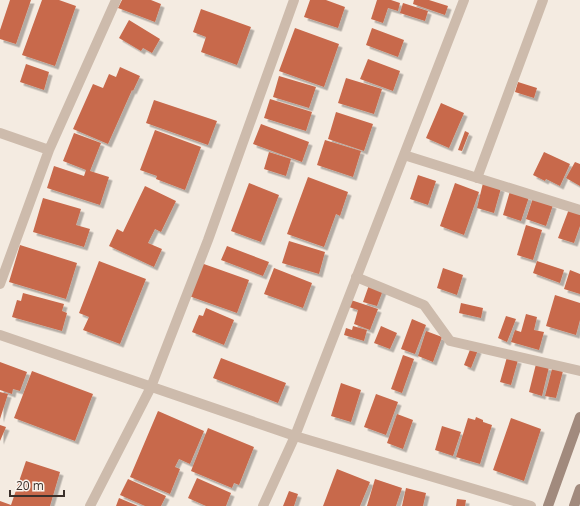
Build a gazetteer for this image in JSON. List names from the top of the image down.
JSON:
{
  "scale_bar": "20 m"
}
